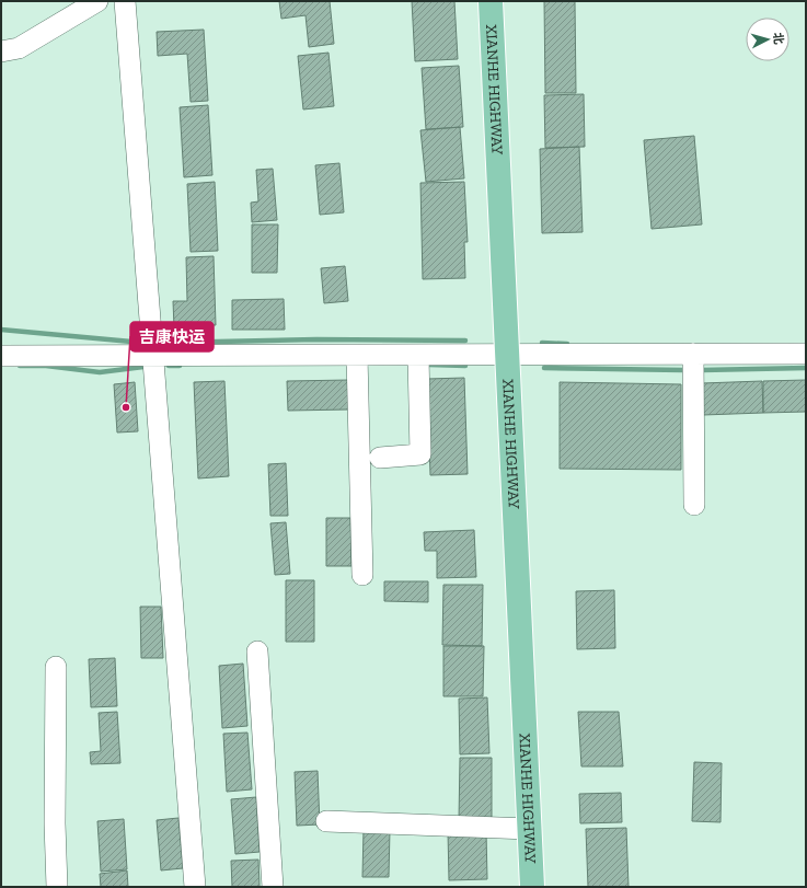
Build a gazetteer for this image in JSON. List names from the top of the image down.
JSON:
{
  "streets": {
    "main road": ["XIANHE HIGHWAY"]
  },
  "places": ["吉康快运"],
  "north": "right"
}
